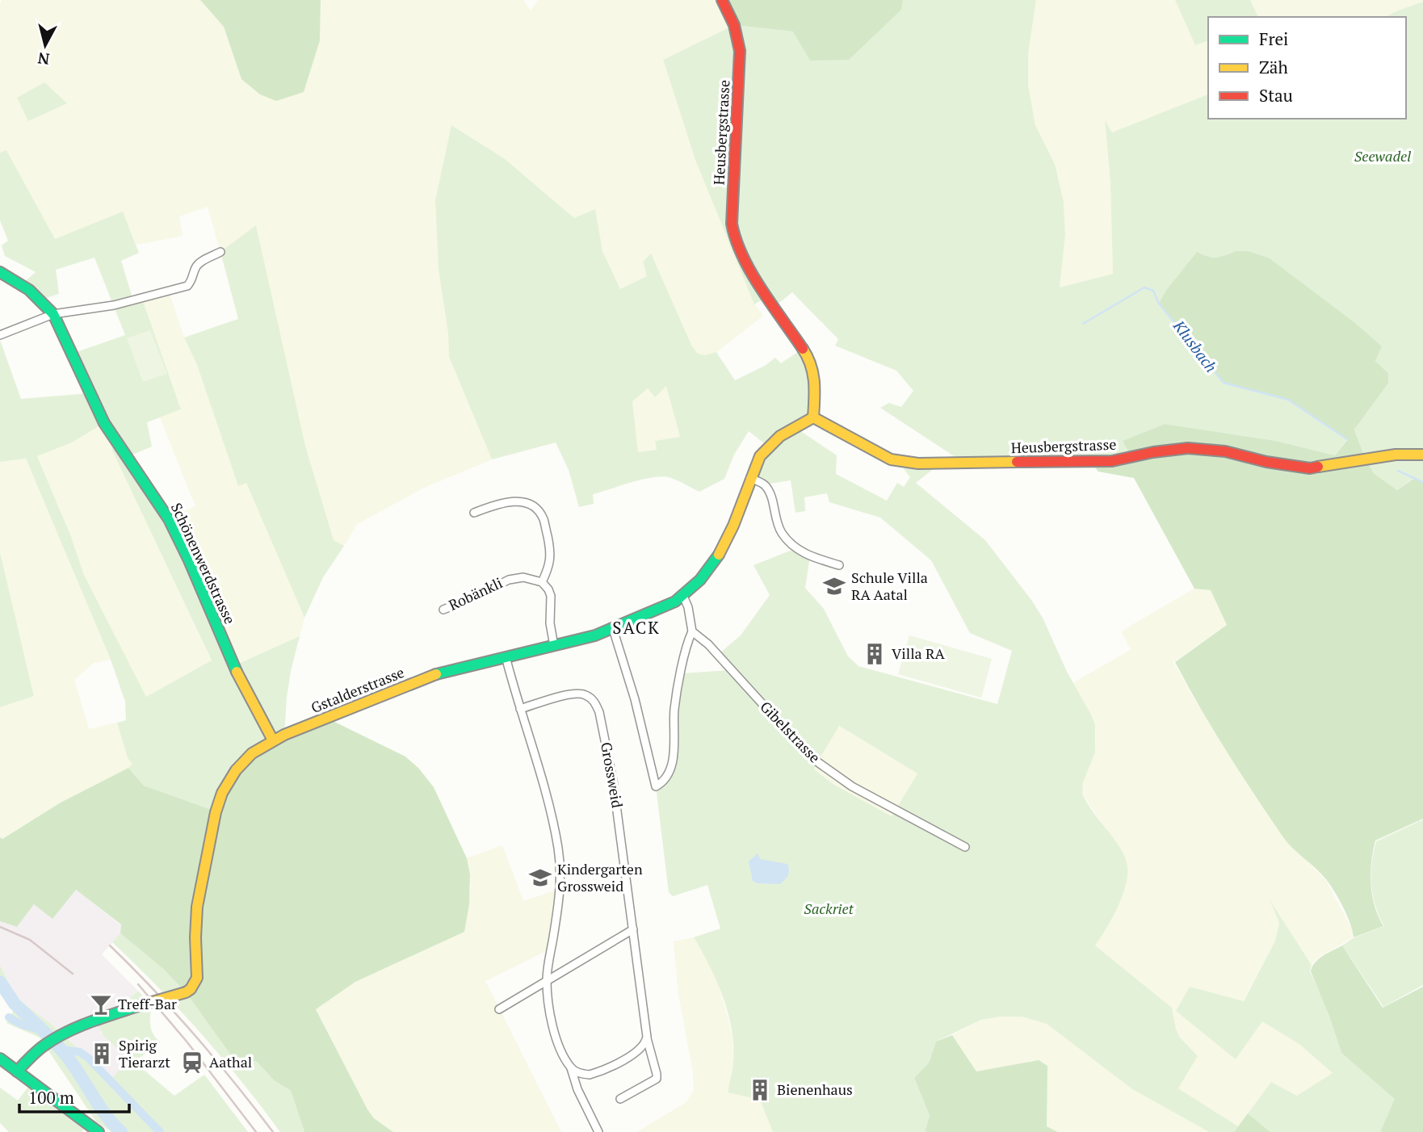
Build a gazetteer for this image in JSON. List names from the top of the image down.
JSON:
{
  "streets": {
    "street": [
      "Heusbergstrasse",
      "Schönenwerdstrasse",
      "Robänkli",
      "Gstalderstrasse",
      "Gibelstrasse",
      "Grossweid"
    ]
  },
  "crossings": [
    ["Heusbergstrasse", "Gstalderstrasse"],
    ["Schönenwerdstrasse", "Gstalderstrasse"]
  ],
  "districts": ["SACK"],
  "water": ["Klusbach"],
  "parks": ["Seewadel", "Sackriet"],
  "places": {
    "school or university": ["Schule Villa RA Aatal", "Kindergarten Grossweid"],
    "building": ["Villa RA", "Spirig Tierarzt", "Bienenhaus"],
    "bar": ["Treff-Bar"],
    "station": ["Aathal"]
  },
  "legend": ["Frei", "Zäh", "Stau"],
  "scale_bar": "100 m",
  "north": "bottom"
}
